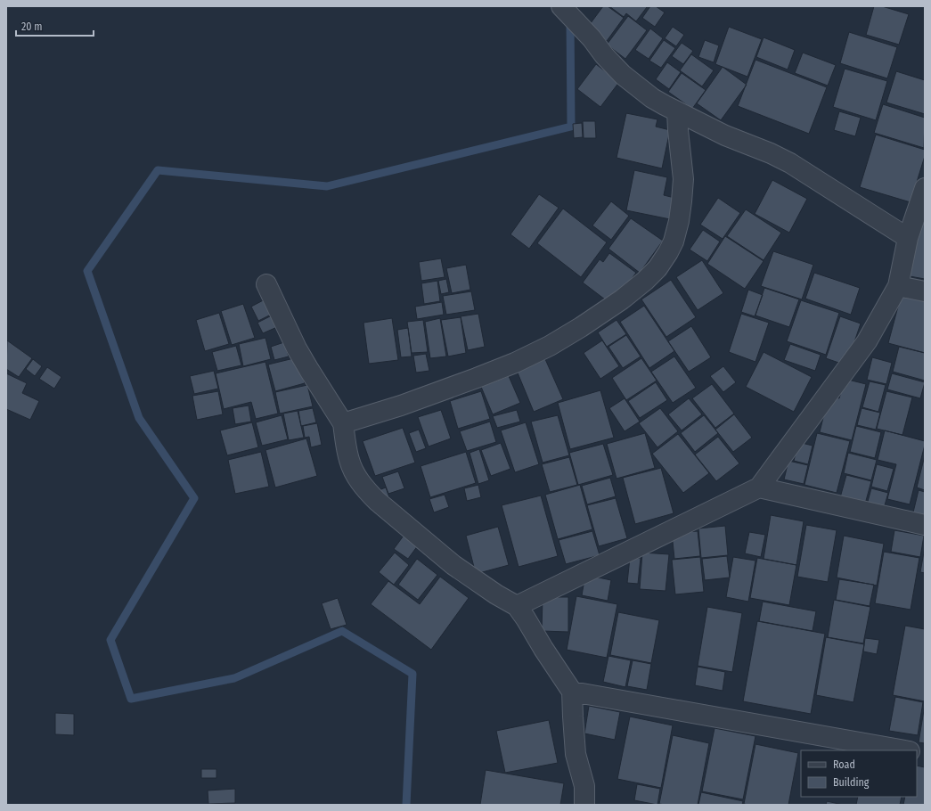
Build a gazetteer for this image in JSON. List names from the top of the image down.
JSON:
{
  "legend": ["Road", "Building"],
  "scale_bar": "20 m"
}
